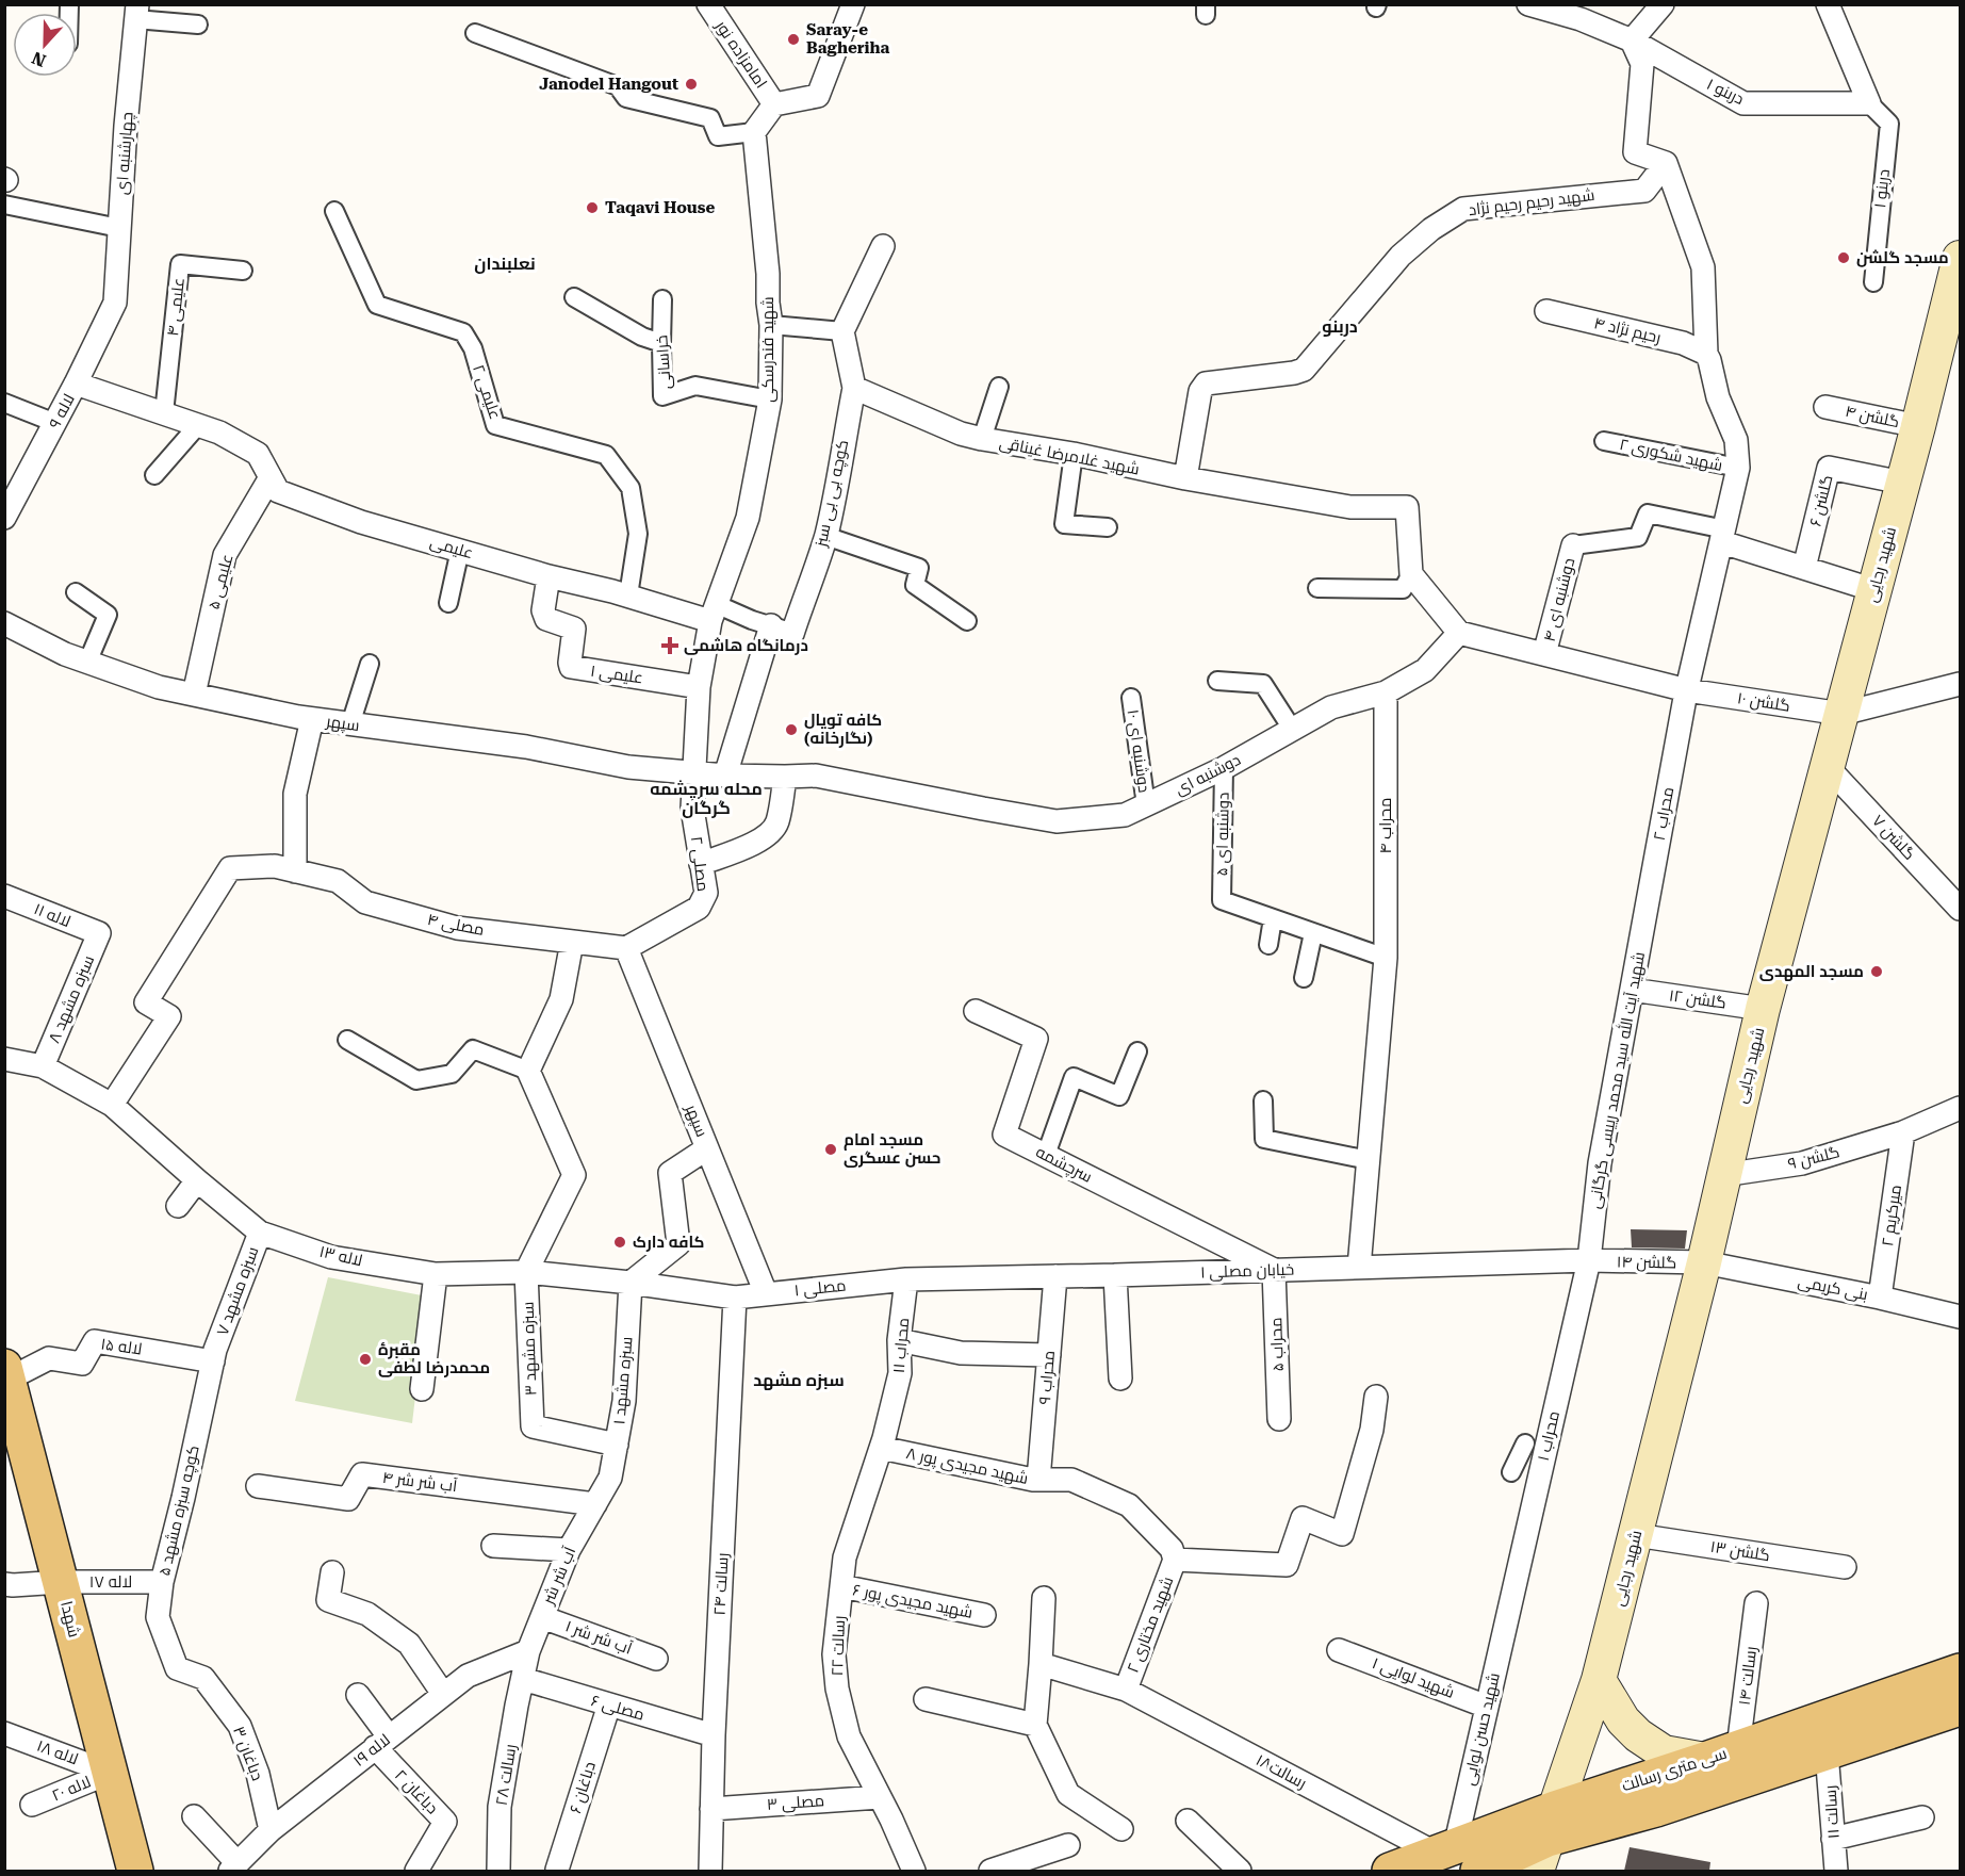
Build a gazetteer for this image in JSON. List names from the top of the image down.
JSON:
{
  "streets": {
    "main road": ["شهید رجایی", "شهدا", "سی متری رسالت"],
    "street": [
      "امامزاده نور",
      "دربنو ۱",
      "چهارشنبه ای",
      "۱ دربنو",
      "شهید رحیم رحیم نژاد",
      "۴ علیمی",
      "رحیم نژاد ۴",
      "شهید فندرسکی",
      "خراسانی",
      "۲ علیمی",
      "۹ لاله",
      "۴ گلشن",
      "۲ شهید شکوری",
      "شهید غلامرضا غیناقی",
      "کوچه بی بی سبز",
      "۶ گلشن",
      "علیمی",
      "۵ علیمی",
      "۴ دوشنبه ای",
      "۱ علیمی",
      "۱۰ گلشن",
      "سپهر",
      "۱۰ دوشنبه ای",
      "دوشنبه ای",
      "۲ محراب",
      "۴ محراب",
      "۵ دوشنبه ای",
      "۷ گلشن",
      "۲ مصلی",
      "۱۱ لاله",
      "۴ مصلی",
      "۸ سبزه مشهد",
      "۱۲ گلشن",
      "شهید آیت الله سید محمد رییسی گرگانی",
      "۹ گلشن",
      "سرچشمه",
      "۲ میرکریم",
      "لاله ۱۳",
      "گلشن ۱۴",
      "خیابان مصلی ۱",
      "۱ مصلی",
      "بنی کریمی",
      "۷ سبزه مشهد",
      "۵ محراب",
      "۱۱ محراب",
      "۱۵ لاله",
      "۳ سبزه مشهد",
      "۹ محراب",
      "۱ سبزه مشهد",
      "۱ محراب",
      "۸ شهید مجیدی پور",
      "۴ آب شر شر",
      "کوچه سبزه مشهد ۵",
      "۱۳ گلشن",
      "آب شر شر",
      "۱۷ لاله",
      "۲۴ رسالت",
      "۶ شهید مجیدی پور",
      "۲ شهید مختاری",
      "۱ آب شر شر",
      "۲۲ رسالت",
      "۱۴ رسالت",
      "۱ شهید لوایی",
      "۶ مصلی",
      "شهید حسن لوایی",
      "۱۹ لاله",
      "لاله ۱۸",
      "۳ دباغان",
      "رسالت۱۸",
      "۲۸ رسالت",
      "۶ دباغان",
      "۲۰ لاله",
      "۲ دباغان",
      "۳ مصلی",
      "۱۱ رسالت"
    ]
  },
  "crossings": [
    ["دربنو ۱", "۱ دربنو"],
    ["چهارشنبه ای", "۹ لاله"],
    ["شهید رحیم رحیم نژاد", "شهید غلامرضا غیناقی"],
    ["شهید رحیم رحیم نژاد", "۲ محراب"],
    ["رحیم نژاد ۴", "۲ محراب"],
    ["شهید فندرسکی", "خراسانی"],
    ["شهید فندرسکی", "علیمی"],
    ["شهید فندرسکی", "۱ علیمی"],
    ["شهید فندرسکی", "سپهر"],
    ["شهید فندرسکی", "دوشنبه ای"],
    ["شهید فندرسکی", "۲ مصلی"],
    ["۲ علیمی", "علیمی"],
    ["۴ گلشن", "شهید رجایی"],
    ["۲ شهید شکوری", "۲ محراب"],
    ["شهید غلامرضا غیناقی", "کوچه بی بی سبز"],
    ["۶ گلشن", "شهید رجایی"],
    ["علیمی", "۵ علیمی"],
    ["علیمی", "۱ علیمی"],
    ["شهید رجایی", "۱۰ گلشن"],
    ["شهید رجایی", "۷ گلشن"],
    ["شهید رجایی", "۱۲ گلشن"],
    ["شهید رجایی", "۹ گلشن"],
    ["شهید رجایی", "گلشن ۱۴"],
    ["شهید رجایی", "بنی کریمی"],
    ["شهید رجایی", "۱۳ گلشن"],
    ["شهید رجایی", "سی متری رسالت"],
    ["۵ علیمی", "سپهر"],
    ["۱۰ گلشن", "۲ محراب"],
    ["سپهر", "دوشنبه ای"],
    ["سپهر", "۲ مصلی"],
    ["سپهر", "۴ مصلی"],
    ["سپهر", "۱ مصلی"],
    ["۱۰ دوشنبه ای", "دوشنبه ای"],
    ["دوشنبه ای", "۴ محراب"],
    ["دوشنبه ای", "۵ دوشنبه ای"],
    ["دوشنبه ای", "۲ مصلی"],
    ["۲ محراب", "شهید آیت الله سید محمد رییسی گرگانی"],
    ["۴ محراب", "خیابان مصلی ۱"],
    ["۲ مصلی", "۴ مصلی"],
    ["۱۱ لاله", "۸ سبزه مشهد"],
    ["۴ مصلی", "لاله ۱۳"],
    ["۸ سبزه مشهد", "لاله ۱۳"],
    ["۱۲ گلشن", "شهید آیت الله سید محمد رییسی گرگانی"],
    ["شهید آیت الله سید محمد رییسی گرگانی", "گلشن ۱۴"],
    ["شهید آیت الله سید محمد رییسی گرگانی", "خیابان مصلی ۱"],
    ["شهید آیت الله سید محمد رییسی گرگانی", "۱ محراب"],
    ["۹ گلشن", "۲ میرکریم"],
    ["سرچشمه", "خیابان مصلی ۱"],
    ["سرچشمه", "۵ محراب"],
    ["۲ میرکریم", "بنی کریمی"],
    ["لاله ۱۳", "۱ مصلی"],
    ["لاله ۱۳", "۷ سبزه مشهد"],
    ["لاله ۱۳", "۳ سبزه مشهد"],
    ["لاله ۱۳", "۱ سبزه مشهد"],
    ["لاله ۱۳", "۲۴ رسالت"],
    ["گلشن ۱۴", "خیابان مصلی ۱"],
    ["گلشن ۱۴", "بنی کریمی"],
    ["گلشن ۱۴", "۱ محراب"],
    ["خیابان مصلی ۱", "۱ مصلی"],
    ["خیابان مصلی ۱", "۵ محراب"],
    ["خیابان مصلی ۱", "۱۱ محراب"],
    ["خیابان مصلی ۱", "۹ محراب"],
    ["خیابان مصلی ۱", "۱ محراب"],
    ["۱ مصلی", "۱۱ محراب"],
    ["۱ مصلی", "۲۴ رسالت"],
    ["۷ سبزه مشهد", "۱۵ لاله"],
    ["۷ سبزه مشهد", "کوچه سبزه مشهد ۵"],
    ["۱۱ محراب", "۸ شهید مجیدی پور"],
    ["۱۱ محراب", "۲۲ رسالت"],
    ["۱۵ لاله", "کوچه سبزه مشهد ۵"],
    ["۱۵ لاله", "شهدا"],
    ["۳ سبزه مشهد", "۱ سبزه مشهد"],
    ["۹ محراب", "۸ شهید مجیدی پور"],
    ["۱ سبزه مشهد", "آب شر شر"],
    ["۱ محراب", "شهید حسن لوایی"],
    ["۸ شهید مجیدی پور", "۲ شهید مختاری"],
    ["۸ شهید مجیدی پور", "۲۲ رسالت"],
    ["۴ آب شر شر", "آب شر شر"],
    ["کوچه سبزه مشهد ۵", "۱۷ لاله"],
    ["کوچه سبزه مشهد ۵", "۳ دباغان"],
    ["آب شر شر", "۱ آب شر شر"],
    ["آب شر شر", "۶ مصلی"],
    ["آب شر شر", "۱۹ لاله"],
    ["آب شر شر", "۲۸ رسالت"],
    ["۱۷ لاله", "شهدا"],
    ["۲۴ رسالت", "۶ مصلی"],
    ["۲۴ رسالت", "۳ مصلی"],
    ["۶ شهید مجیدی پور", "۲۲ رسالت"],
    ["شهدا", "لاله ۱۸"],
    ["شهدا", "۲۰ لاله"],
    ["۲ شهید مختاری", "رسالت۱۸"],
    ["۲۲ رسالت", "۳ مصلی"],
    ["۱۴ رسالت", "سی متری رسالت"],
    ["۱ شهید لوایی", "شهید حسن لوایی"],
    ["۶ مصلی", "۲۸ رسالت"],
    ["۶ مصلی", "۶ دباغان"],
    ["شهید حسن لوایی", "سی متری رسالت"],
    ["شهید حسن لوایی", "رسالت۱۸"],
    ["۱۹ لاله", "۳ دباغان"],
    ["۱۹ لاله", "۲ دباغان"],
    ["لاله ۱۸", "۲۰ لاله"],
    ["سی متری رسالت", "رسالت۱۸"],
    ["سی متری رسالت", "۱۱ رسالت"]
  ],
  "districts": [
    "نعلبندان",
    "دربنو",
    "محله سرچشمه گرگان",
    "سبزه مشهد"
  ],
  "places": {
    "other": [
      "Saray-e Bagheriha",
      "Janodel Hangout",
      "Taqavi House",
      "مسجد گلشن",
      "کافه توپال (نگارخانه)",
      "مسجد المهدی",
      "مسجد امام حسن عسگری",
      "کافه دارک",
      "مقبرهٔ محمدرضا لطفی"
    ],
    "health": ["درمانگاه هاشمی"]
  },
  "north": "bottom"
}
